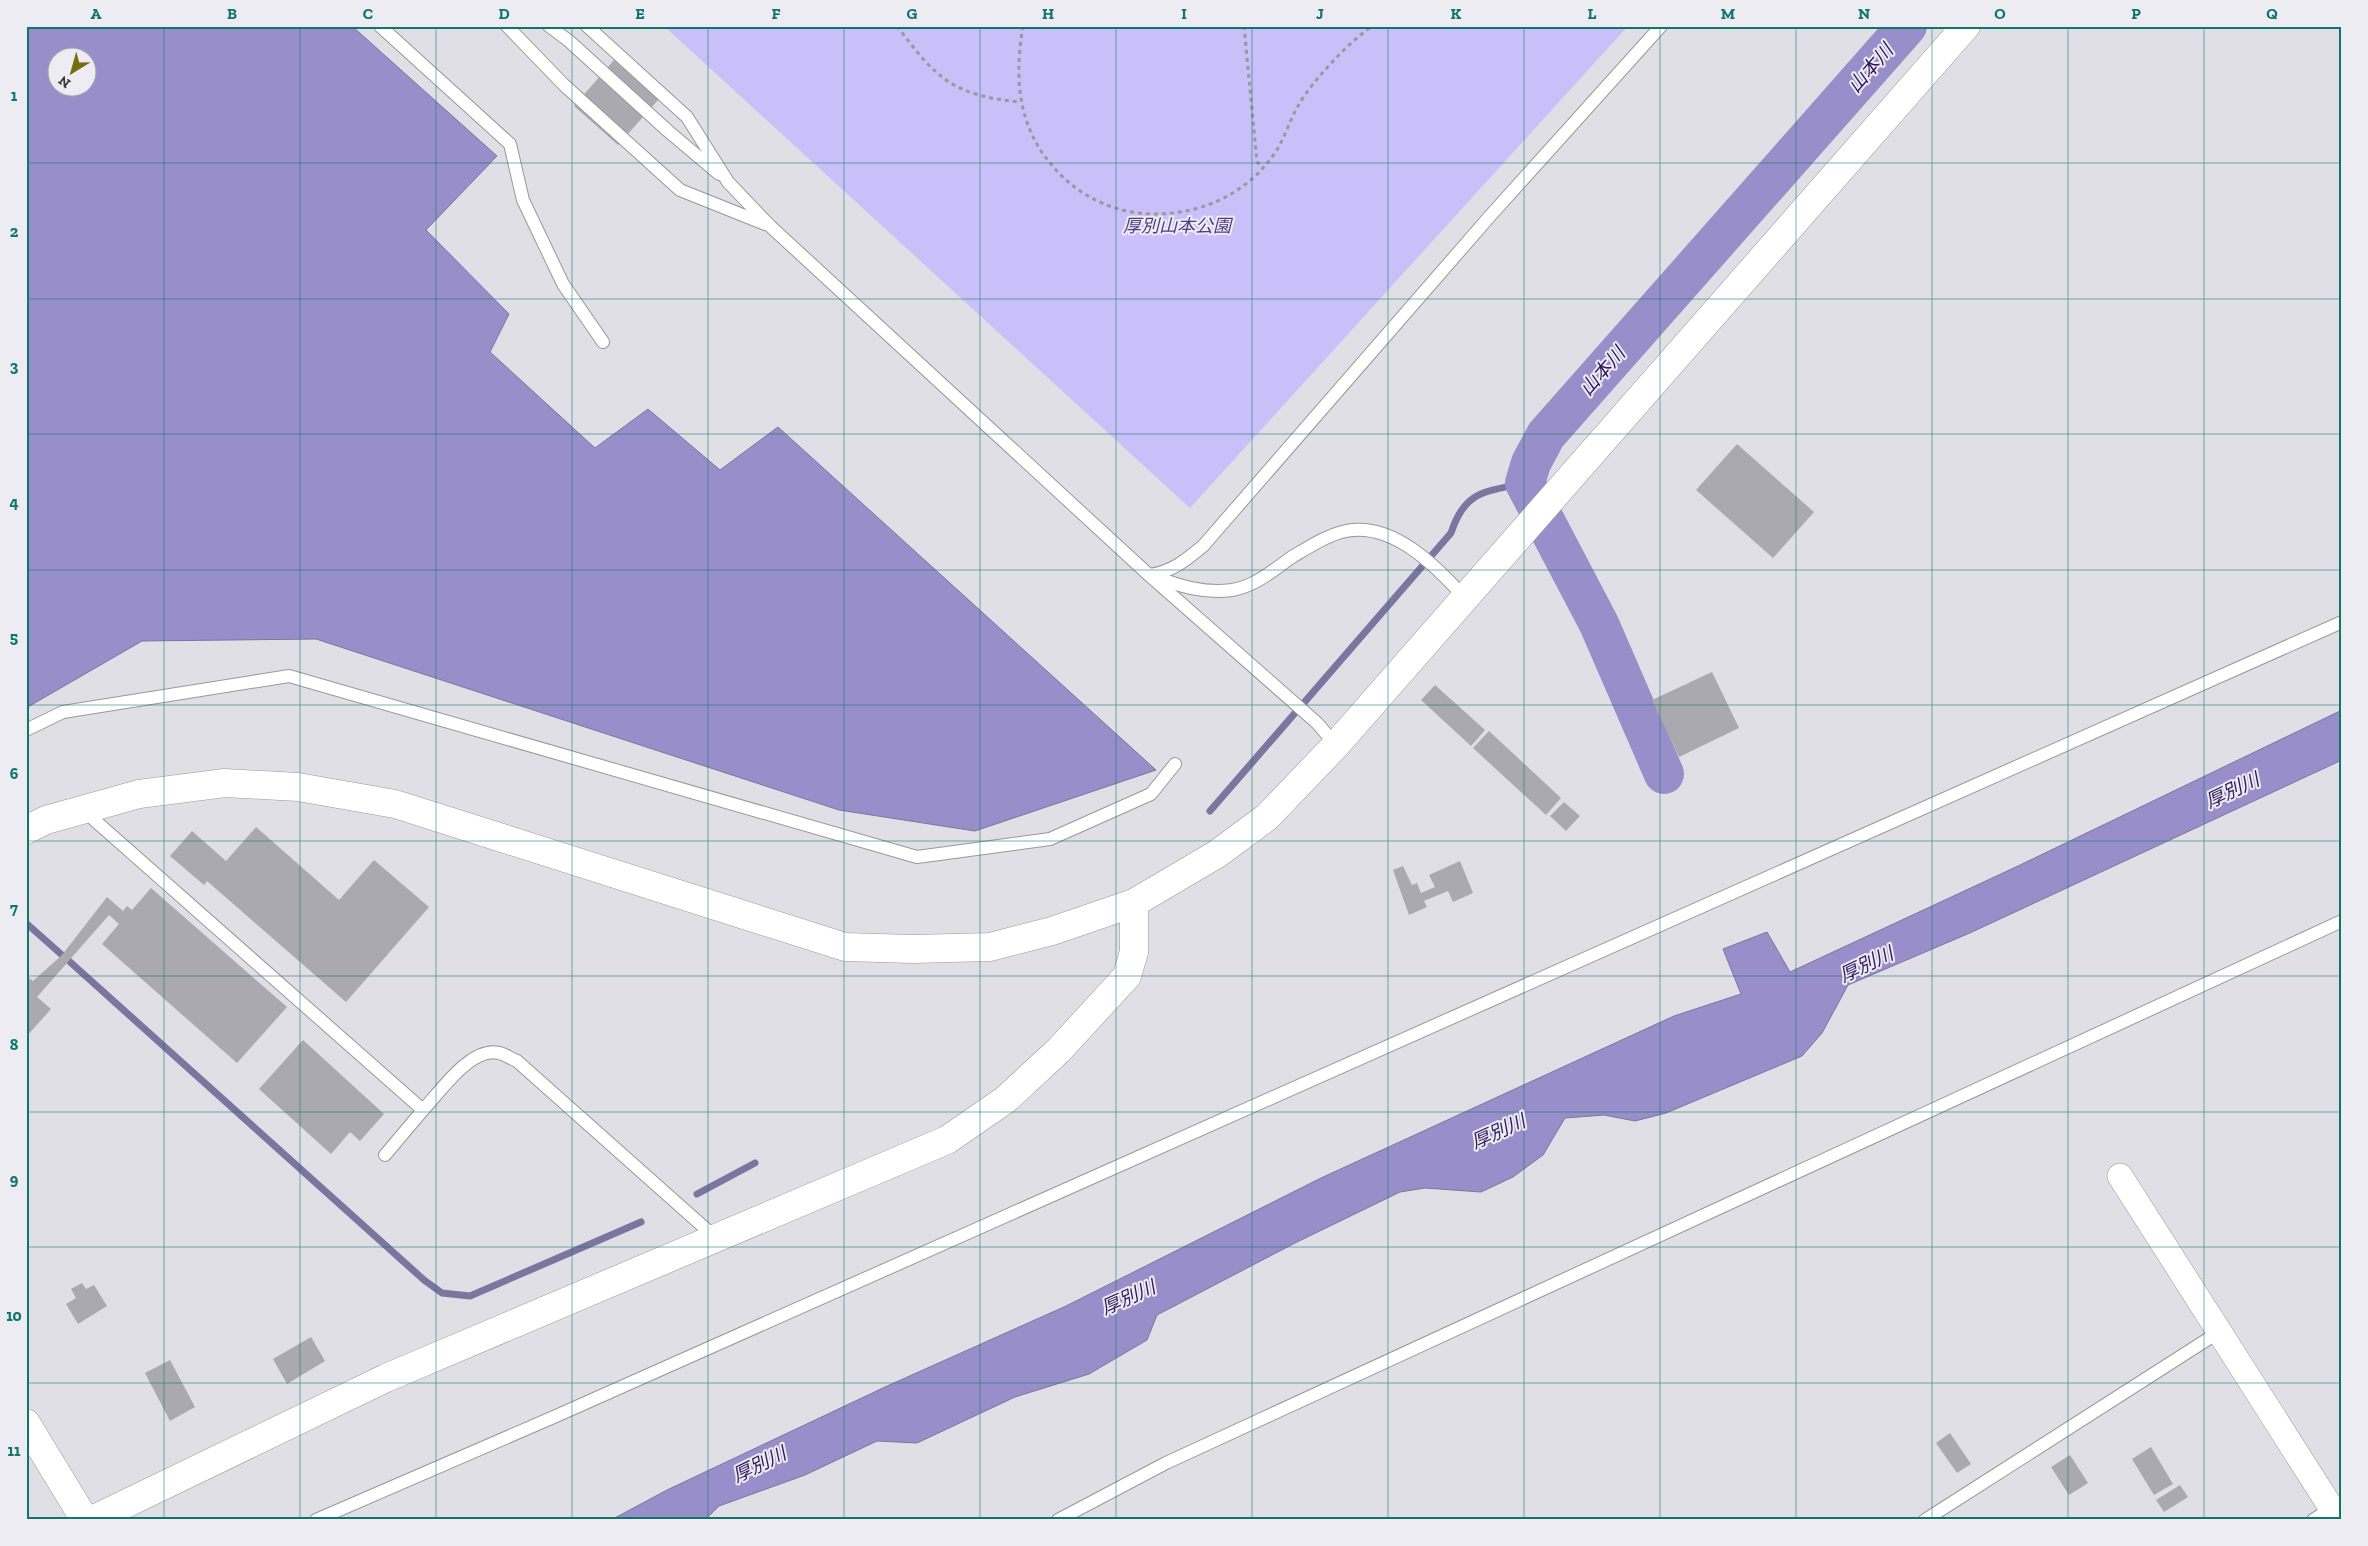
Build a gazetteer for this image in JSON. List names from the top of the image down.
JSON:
{
  "water": ["山本川", "厚別川"],
  "parks": ["厚別山本公園"],
  "north": "bottom left",
  "grid": {
    "columns": [
      "A",
      "B",
      "C",
      "D",
      "E",
      "F",
      "G",
      "H",
      "I",
      "J",
      "K",
      "L",
      "M",
      "N",
      "O",
      "P",
      "Q"
    ],
    "rows": [
      "1",
      "2",
      "3",
      "4",
      "5",
      "6",
      "7",
      "8",
      "9",
      "10",
      "11"
    ]
  }
}
